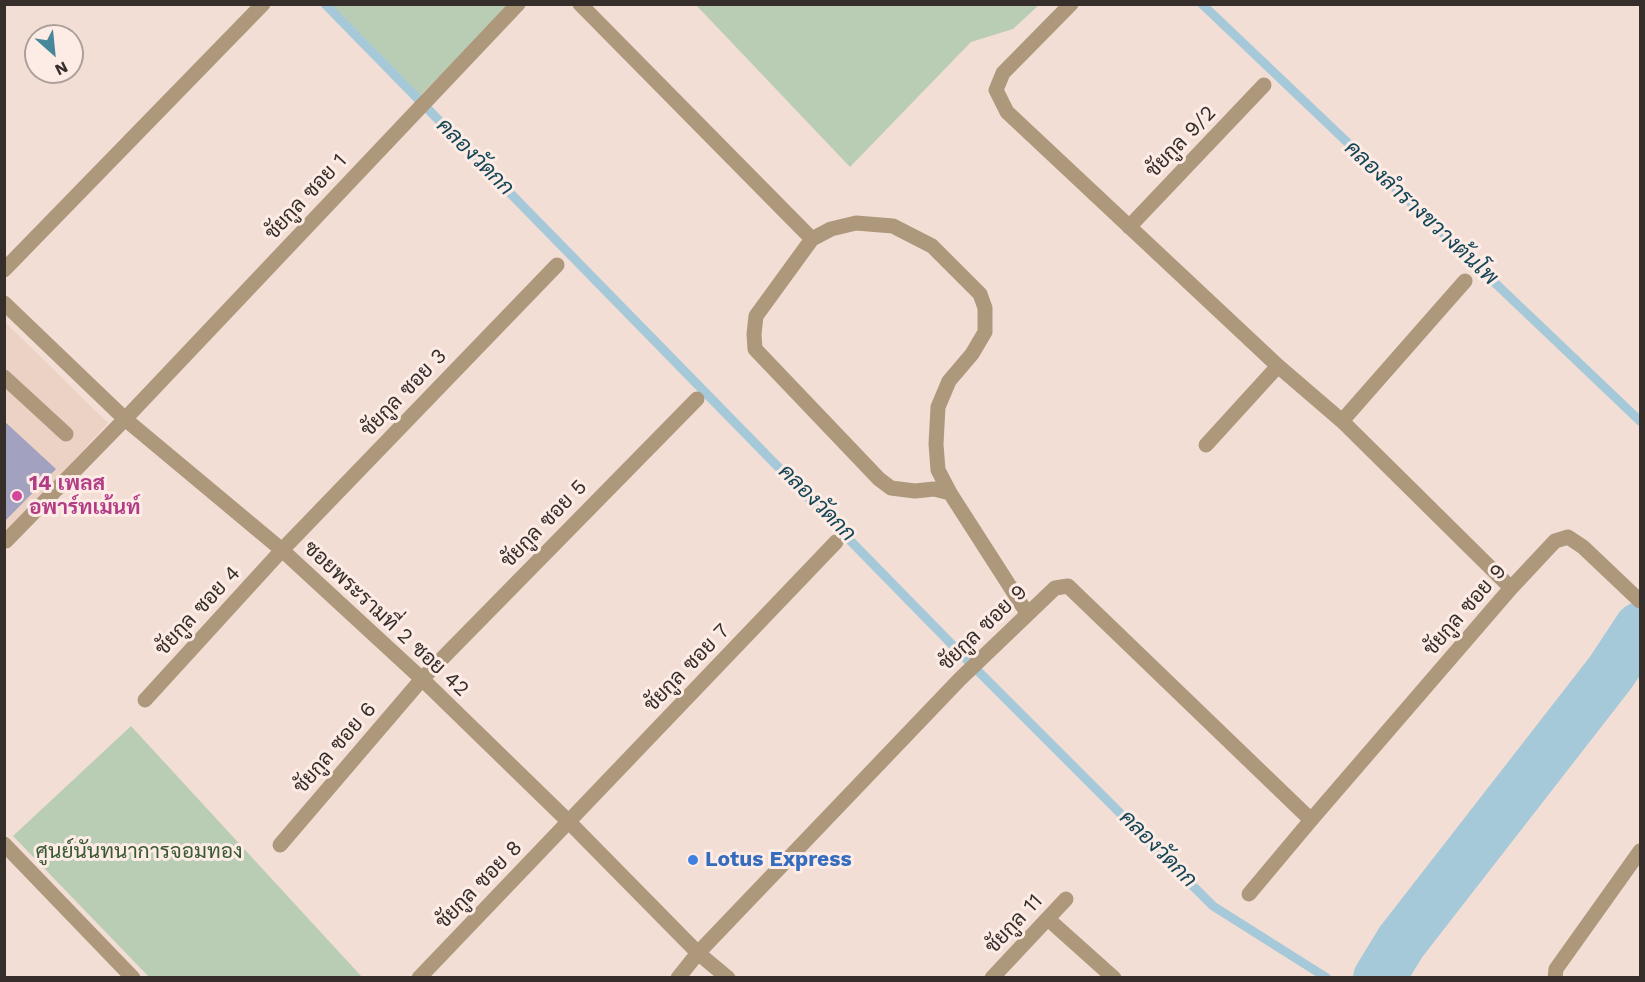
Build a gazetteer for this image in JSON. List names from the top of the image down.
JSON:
{
  "streets": {
    "street": [
      "ชัยกูล 9/2",
      "ชัยกูล ซอย 1",
      "ชัยกูล ซอย 3",
      "ชัยกูล ซอย 5",
      "ชัยกูล ซอย 9",
      "ชัยกูล ซอย 4",
      "ซอยพระรามที่ 2 ซอย 42",
      "ชัยกูล ซอย 7",
      "ชัยกูล ซอย 6",
      "ชัยกูล ซอย 8",
      "ชัยกูล 11"
    ]
  },
  "crossings": [
    ["ชัยกูล ซอย 1", "ซอยพระรามที่ 2 ซอย 42"],
    ["ชัยกูล ซอย 3", "ชัยกูล ซอย 4"],
    ["ชัยกูล ซอย 3", "ซอยพระรามที่ 2 ซอย 42"],
    ["ชัยกูล ซอย 5", "ซอยพระรามที่ 2 ซอย 42"],
    ["ชัยกูล ซอย 5", "ชัยกูล ซอย 6"],
    ["ชัยกูล ซอย 9", "ซอยพระรามที่ 2 ซอย 42"],
    ["ชัยกูล ซอย 4", "ซอยพระรามที่ 2 ซอย 42"],
    ["ซอยพระรามที่ 2 ซอย 42", "ชัยกูล ซอย 7"],
    ["ซอยพระรามที่ 2 ซอย 42", "ชัยกูล ซอย 6"],
    ["ซอยพระรามที่ 2 ซอย 42", "ชัยกูล ซอย 8"],
    ["ชัยกูล ซอย 7", "ชัยกูล ซอย 8"]
  ],
  "water": ["คลองวัดกก", "คลองลำรางขวางต้นโพ"],
  "parks": ["ศูนย์นันทนาการจอมทอง"],
  "places": ["14 เพลส อพาร์ทเม้นท์", "Lotus Express"],
  "north": "bottom right"
}
